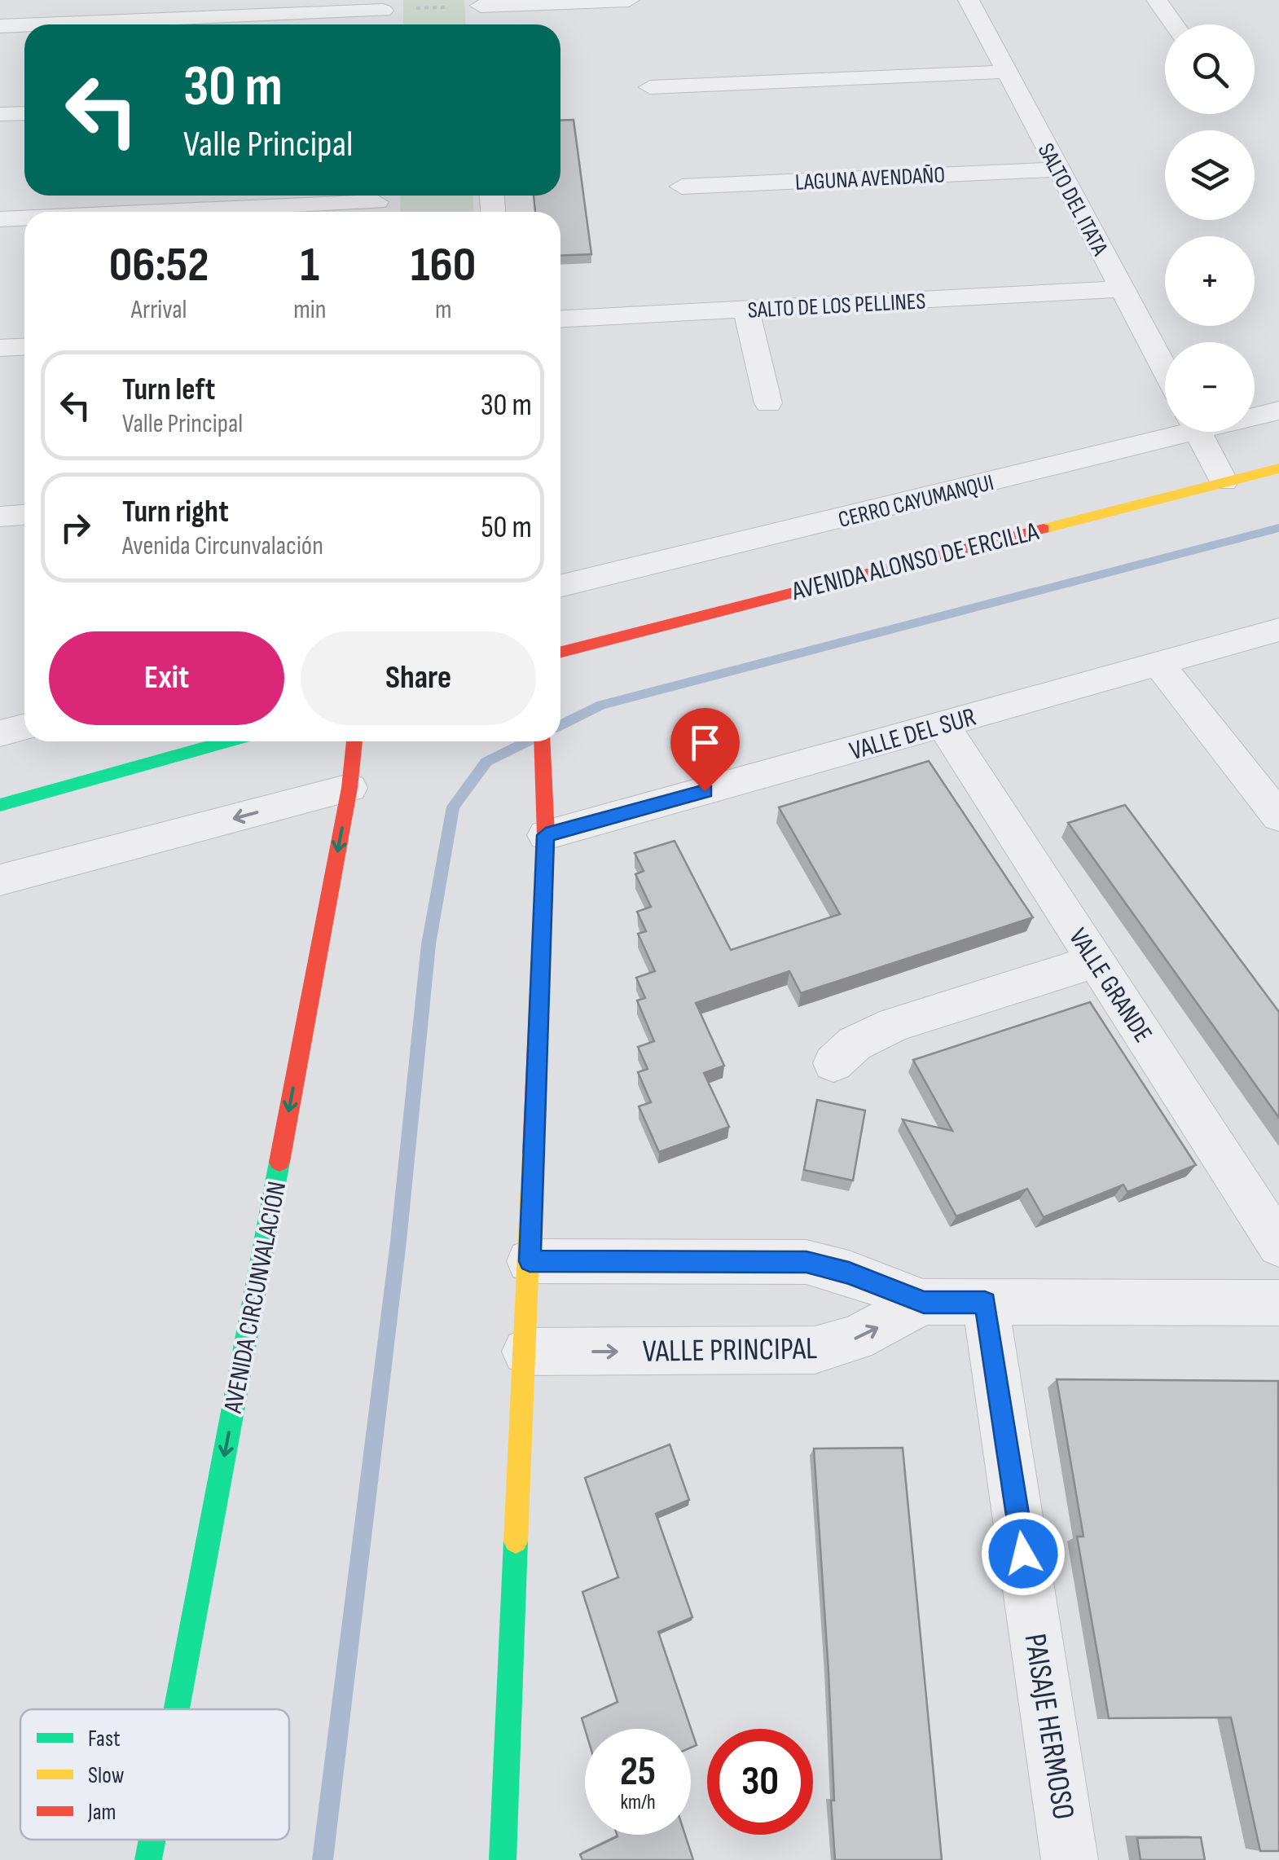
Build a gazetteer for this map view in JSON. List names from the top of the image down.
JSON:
{
  "streets": {
    "street": [
      "LAGUNA AVENDAÑO",
      "SALTO DEL ITATA",
      "SALTO DE LOS PELLINES",
      "CERRO CAYUMANQUI",
      "AVENIDA ALONSO DE ERCILLA",
      "VALLE DEL SUR",
      "VALLE GRANDE",
      "AVENIDA CIRCUNVALACIÓN",
      "VALLE PRINCIPAL",
      "PAISAJE HERMOSO"
    ]
  },
  "crossings": [
    ["LAGUNA AVENDAÑO", "SALTO DEL ITATA"],
    ["SALTO DEL ITATA", "SALTO DE LOS PELLINES"],
    ["VALLE DEL SUR", "VALLE GRANDE"],
    ["VALLE PRINCIPAL", "PAISAJE HERMOSO"]
  ],
  "one_way": ["AVENIDA CIRCUNVALACIÓN"],
  "legend": ["Fast", "Slow", "Jam"],
  "page": {
    "map_buttons": ["+", "−"],
    "turn": ["30 m", "Valle Principal"],
    "eta": [
      "06:52",
      "Arrival",
      "1",
      "min",
      "160",
      "m"
    ],
    "list": [
      {
        "name": "Turn left",
        "note": "Valle Principal",
        "value": "30 m"
      },
      {
        "name": "Turn right",
        "note": "Avenida Circunvalación",
        "value": "50 m"
      }
    ],
    "buttons": ["Exit", "Share"],
    "speed": "25 km/h",
    "limit": "30"
  }
}
